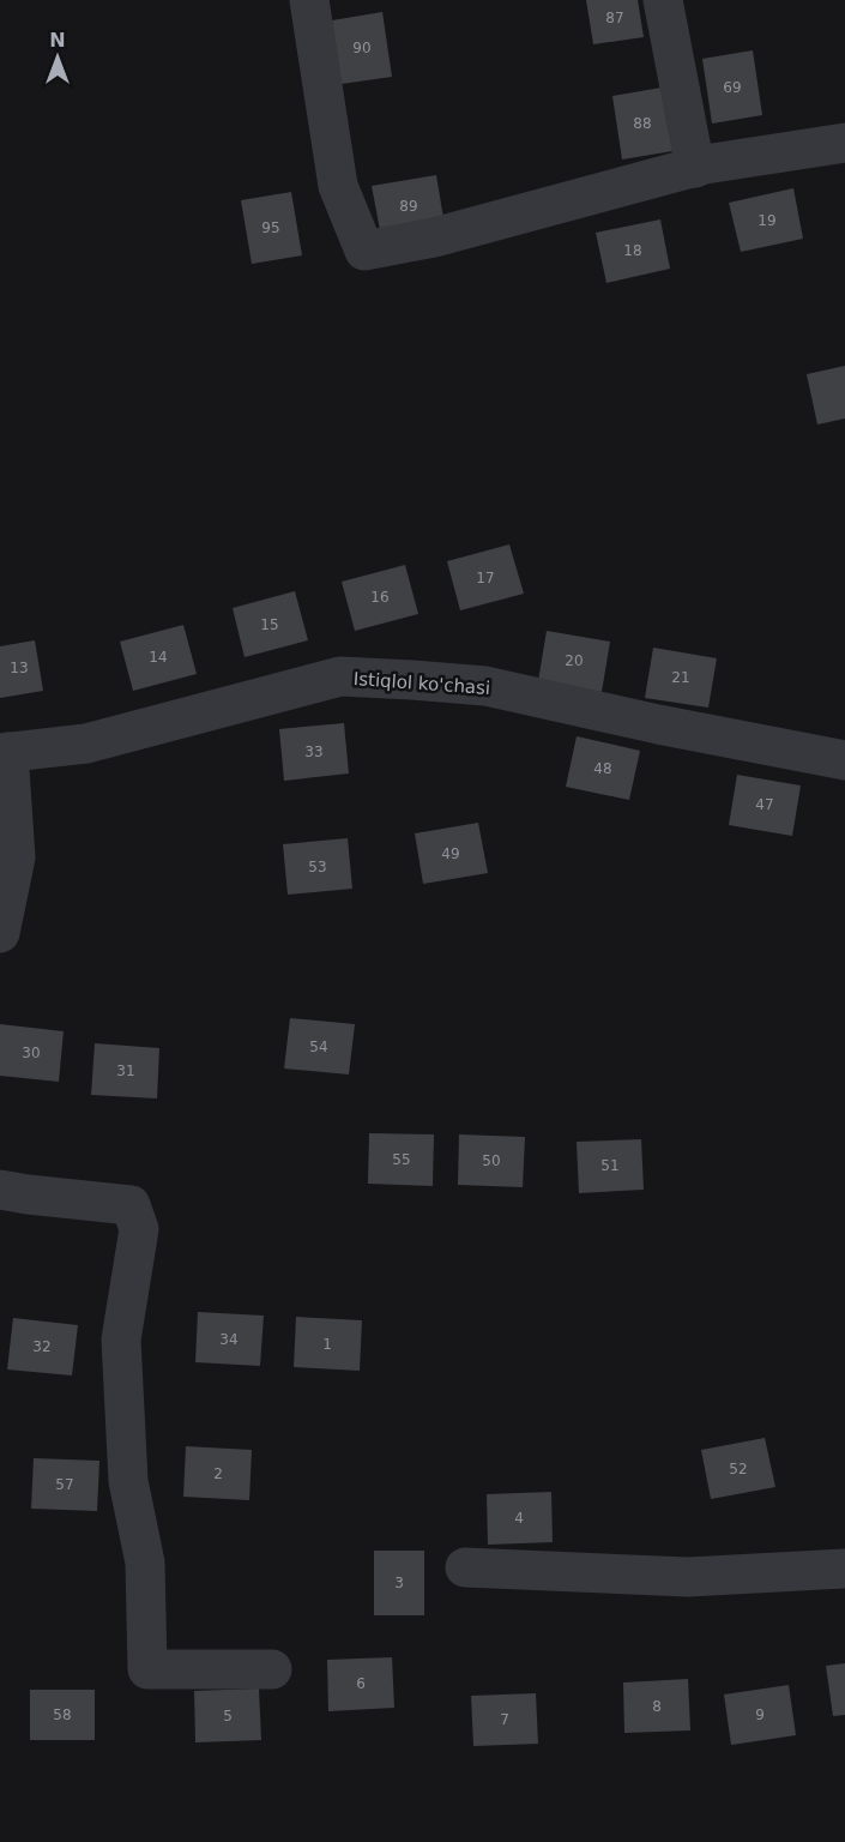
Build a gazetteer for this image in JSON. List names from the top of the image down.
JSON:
{
  "streets": {
    "street": ["Istiqlol ko'chasi"]
  },
  "house_numbers": [
    "87",
    "90",
    "69",
    "88",
    "89",
    "19",
    "95",
    "18",
    "17",
    "16",
    "15",
    "14",
    "20",
    "13",
    "21",
    "33",
    "48",
    "47",
    "49",
    "53",
    "54",
    "30",
    "31",
    "55",
    "50",
    "51",
    "34",
    "1",
    "32",
    "52",
    "2",
    "57",
    "4",
    "3",
    "6",
    "8",
    "58",
    "9",
    "5",
    "7"
  ],
  "north": "top"
}
